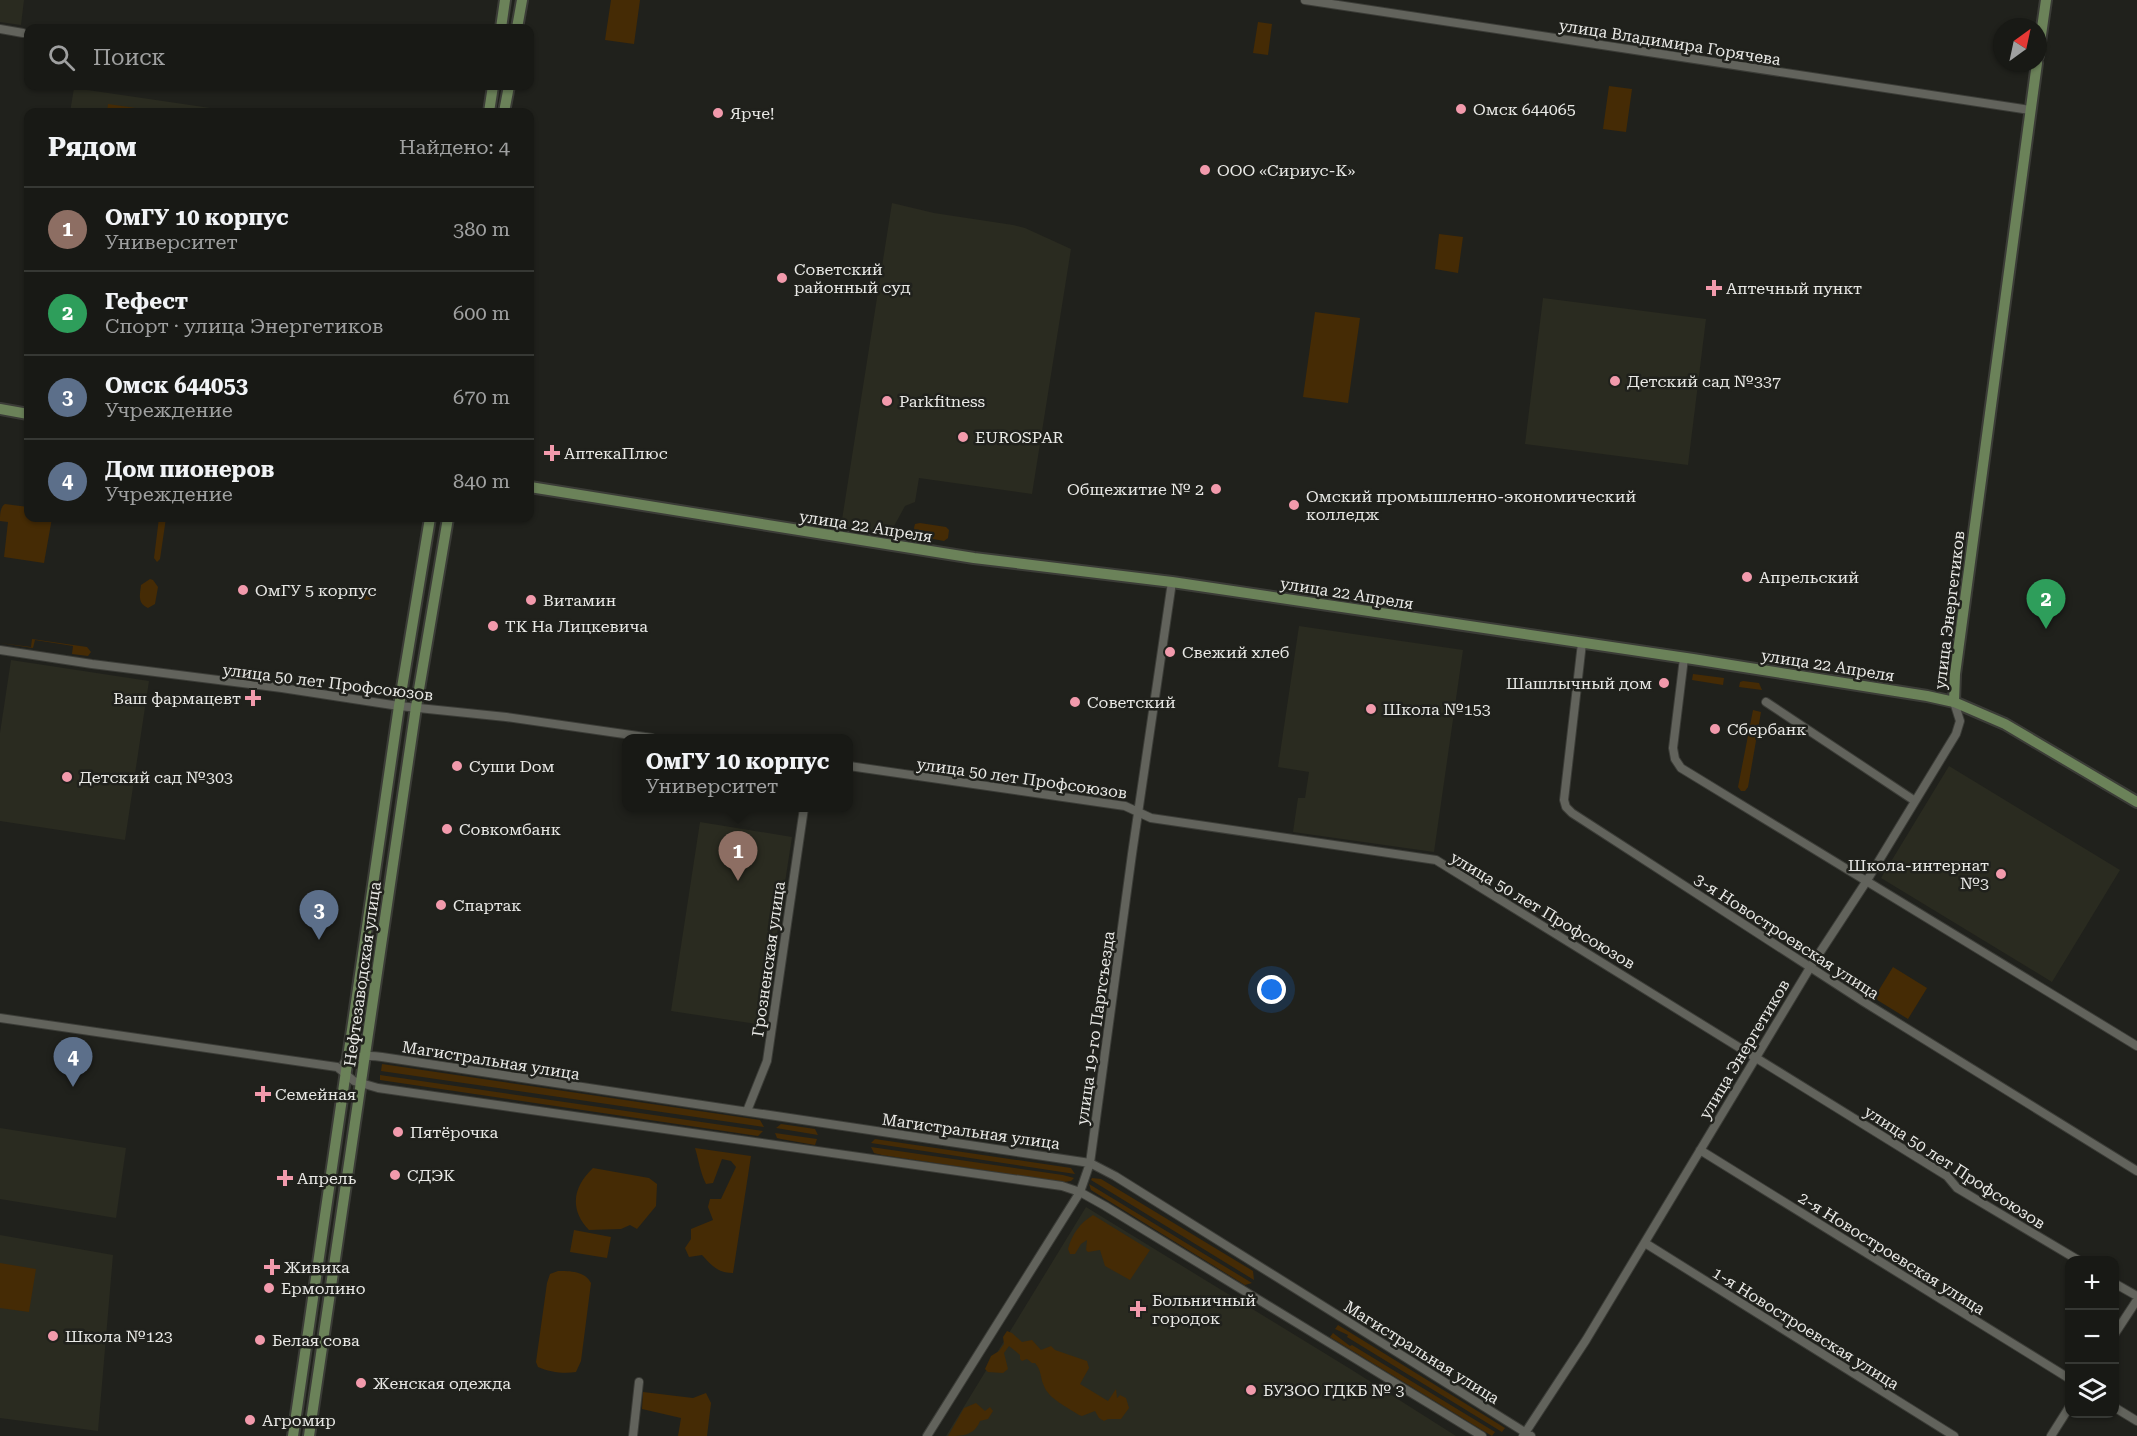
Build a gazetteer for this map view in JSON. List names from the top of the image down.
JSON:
{
  "streets": {
    "main road": ["улица 22 Апреля", "улица Энергетиков", "Нефтезаводская улица"],
    "street": [
      "улица Владимира Горячева",
      "улица 50 лет Профсоюзов",
      "3-я Новостроевская улица",
      "Грозненская улица",
      "улица 19-го Партсъезда",
      "Магистральная улица",
      "2-я Новостроевская улица",
      "1-я Новостроевская улица"
    ]
  },
  "crossings": [
    ["улица Владимира Горячева", "улица Энергетиков"],
    ["улица 22 Апреля", "улица Энергетиков"],
    ["улица 22 Апреля", "3-я Новостроевская улица"],
    ["улица 22 Апреля", "улица 19-го Партсъезда"],
    ["улица Энергетиков", "улица 50 лет Профсоюзов"],
    ["улица Энергетиков", "3-я Новостроевская улица"],
    ["улица Энергетиков", "Магистральная улица"],
    ["улица Энергетиков", "2-я Новостроевская улица"],
    ["улица Энергетиков", "1-я Новостроевская улица"],
    ["улица 50 лет Профсоюзов", "Нефтезаводская улица"],
    ["улица 50 лет Профсоюзов", "улица 19-го Партсъезда"],
    ["Грозненская улица", "Магистральная улица"],
    ["Нефтезаводская улица", "Магистральная улица"],
    ["улица 19-го Партсъезда", "Магистральная улица"]
  ],
  "places": {
    "other": [
      "Омск 644065",
      "Ярче!",
      "ООО «Сириус-К»",
      "Советский районный суд",
      "Детский сад №337",
      "Parkfitness",
      "EUROSPAR",
      "Общежитие № 2",
      "Омский промышленно-экономический колледж",
      "Апрельский",
      "ОмГУ 5 корпус",
      "Витамин",
      "ТК На Лицкевича",
      "Свежий хлеб",
      "Шашлычный дом",
      "Советский",
      "Школа №153",
      "Сбербанк",
      "Суши Dом",
      "Детский сад №303",
      "Совкомбанк",
      "Школа-интернат №3",
      "Спартак",
      "Пятёрочка",
      "СДЭК",
      "Ермолино",
      "Школа №123",
      "Белая сова",
      "Женская одежда",
      "БУЗОО ГДКБ № 3",
      "Агромир"
    ],
    "health": [
      "Аптечный пункт",
      "АптекаПлюс",
      "Ваш фармацевт",
      "Семейная",
      "Апрель",
      "Живика",
      "Больничный городок"
    ]
  },
  "north": "top right",
  "page": {
    "search": "Поиск",
    "heading": ["Рядом", "Найдено: 4"],
    "list": [
      {
        "mark": "1",
        "name": "ОмГУ 10 корпус",
        "note": "Университет",
        "value": "380 m"
      },
      {
        "mark": "2",
        "name": "Гефест",
        "note": "Спорт · улица Энергетиков",
        "value": "600 m"
      },
      {
        "mark": "3",
        "name": "Омск 644053",
        "note": "Учреждение",
        "value": "670 m"
      },
      {
        "mark": "4",
        "name": "Дом пионеров",
        "note": "Учреждение",
        "value": "840 m"
      }
    ],
    "pins": [
      "2",
      "1",
      "3",
      "4"
    ],
    "popup": ["ОмГУ 10 корпус", "Университет"],
    "map_buttons": ["+", "−"]
  }
}
